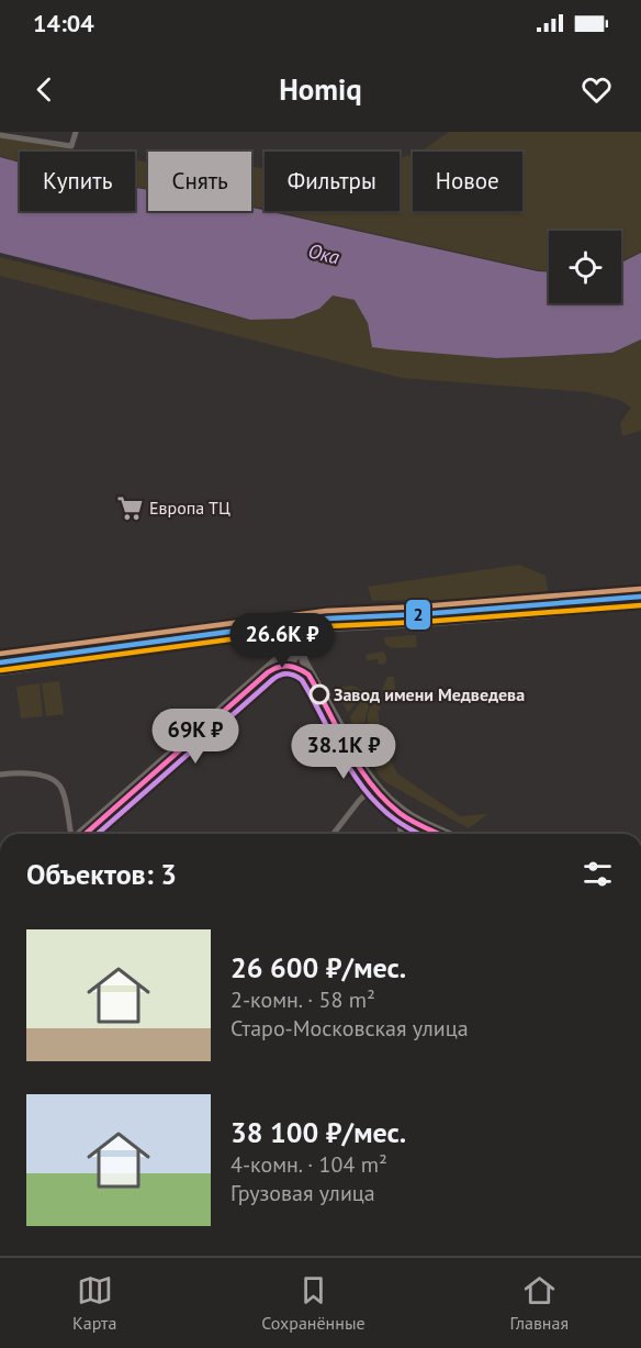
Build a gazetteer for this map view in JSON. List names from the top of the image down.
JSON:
{
  "water": ["Ока"],
  "places": {
    "supermarket": ["Европа ТЦ"],
    "other": ["Завод имени Медведева"]
  },
  "lines": ["transit line 2"],
  "page": {
    "status": "14:04",
    "header": "Homiq",
    "chip": [
      "Купить",
      "Снять",
      "Фильтры",
      "Новое"
    ],
    "price": ["26.6K ₽", "69K ₽", "38.1K ₽"],
    "heading": "Объектов: 3",
    "list": [
      {
        "name": "26 600 ₽/мес.",
        "note": "2-комн. · 58 m² · Старо-Московская улица"
      },
      {
        "name": "38 100 ₽/мес.",
        "note": "4-комн. · 104 m² · Грузовая улица"
      }
    ],
    "tabs": ["Карта", "Сохранённые", "Главная"]
  }
}
